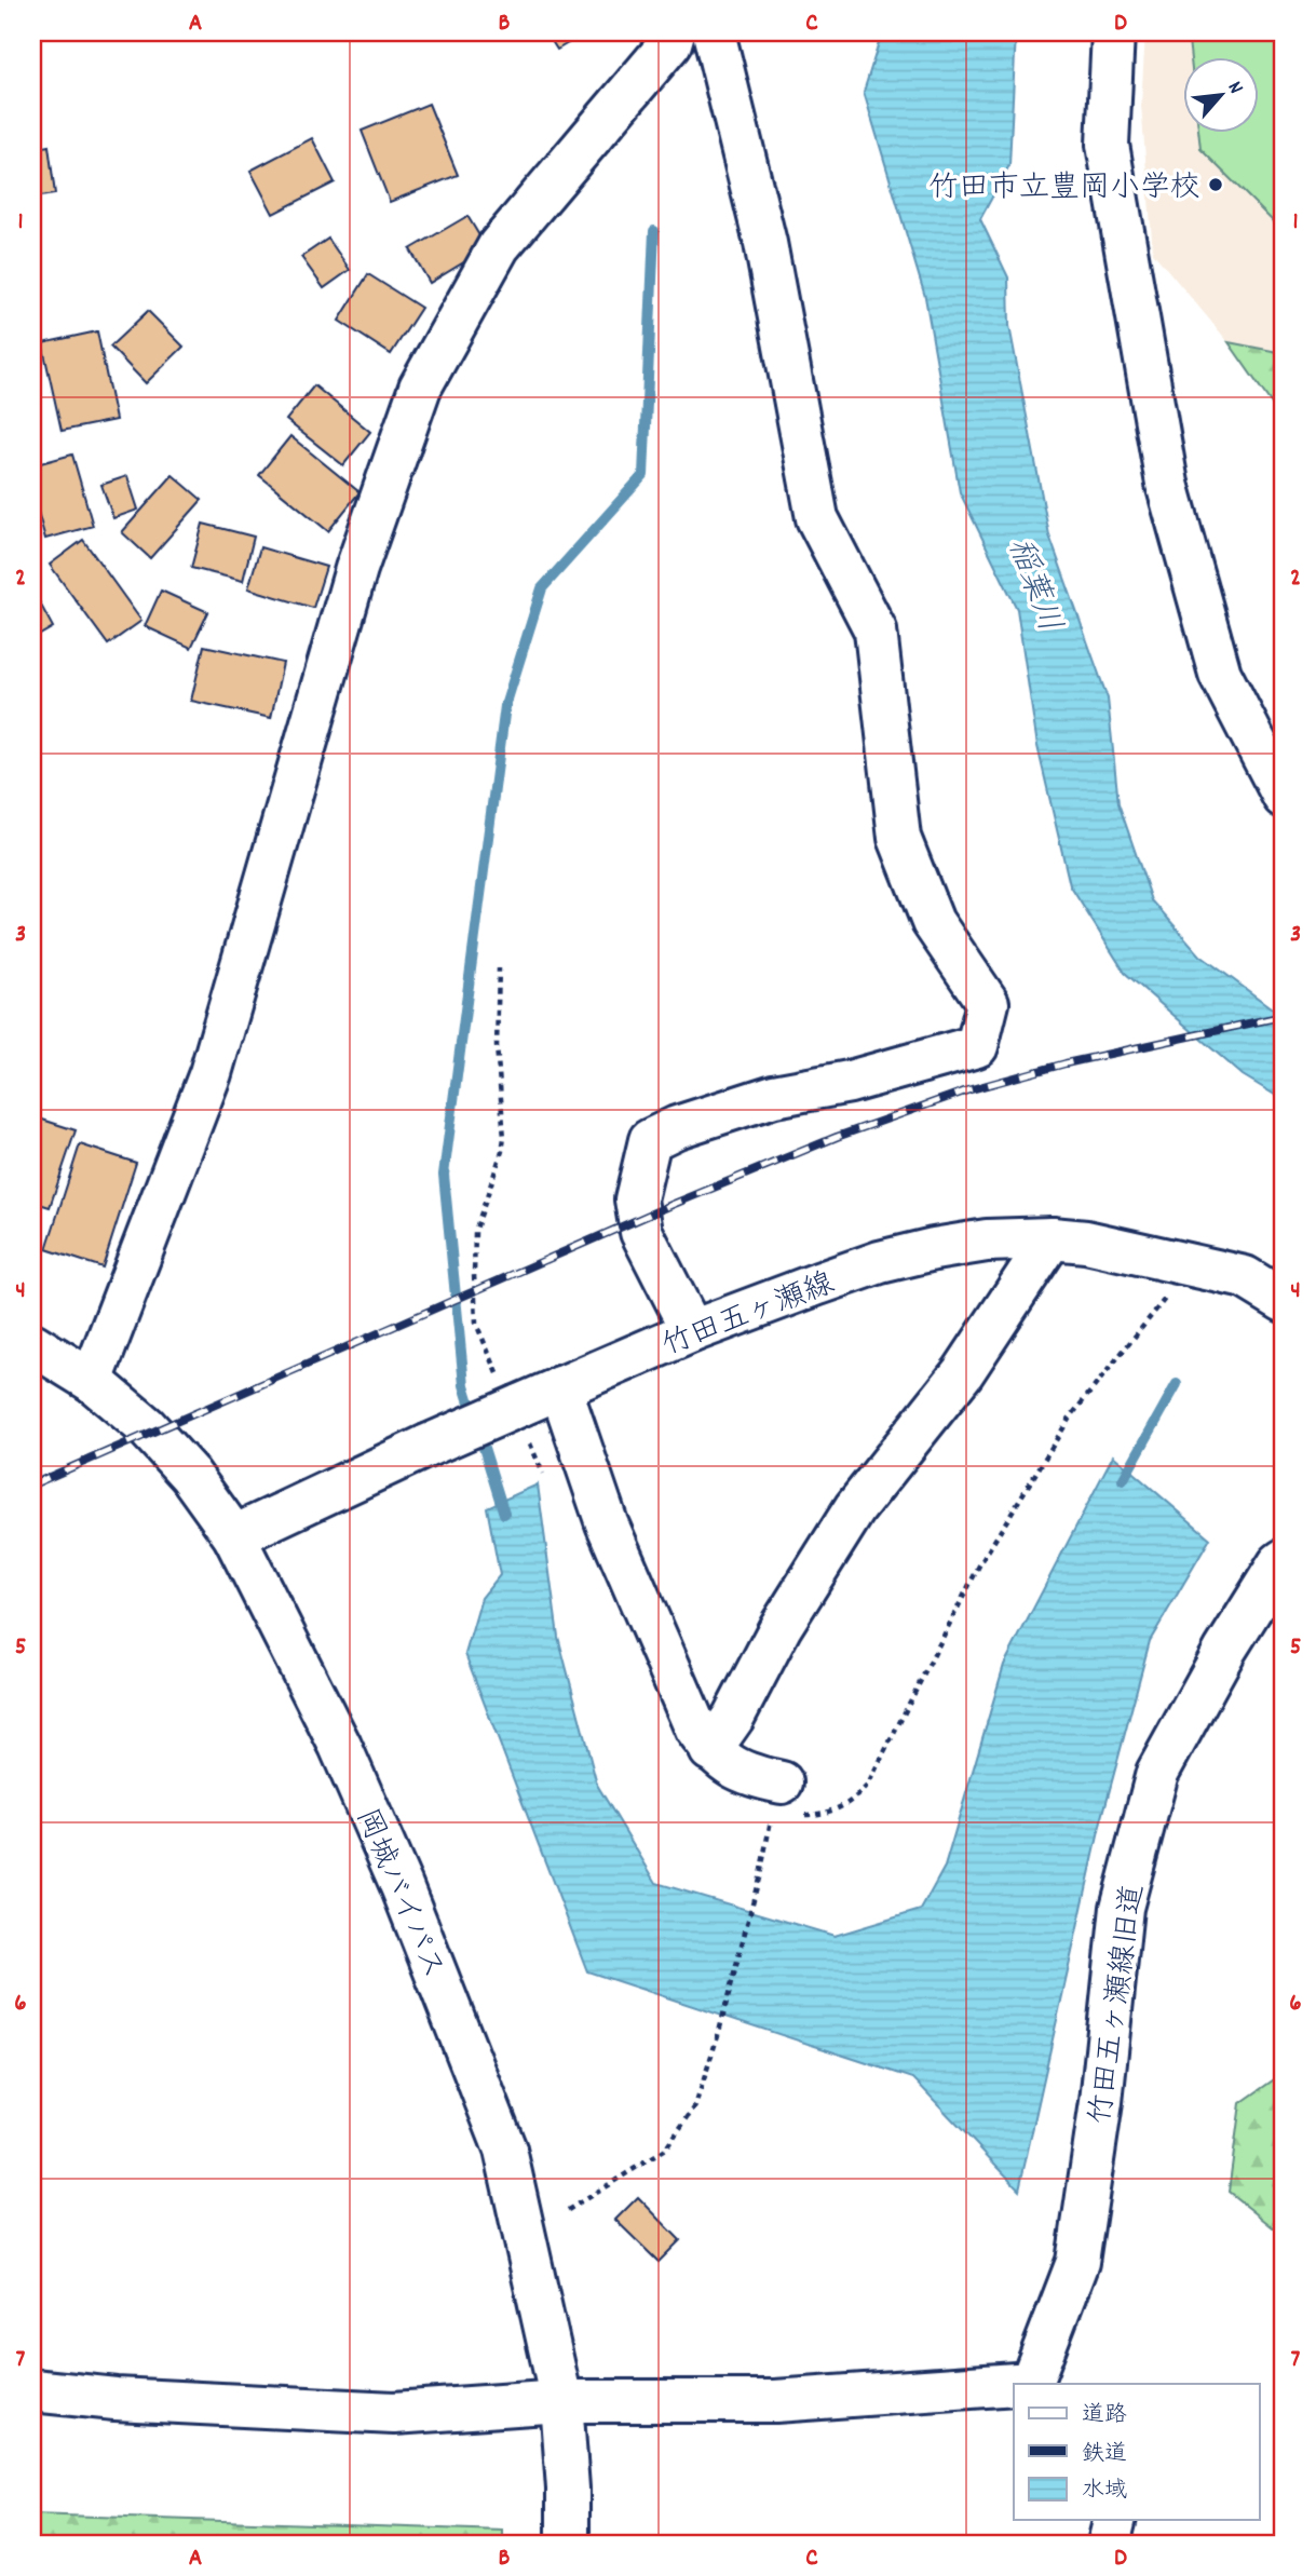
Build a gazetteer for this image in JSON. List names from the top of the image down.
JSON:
{
  "streets": {
    "main road": ["竹田五ヶ瀬線", "岡城バイパス", "竹田五ヶ瀬線旧道"]
  },
  "crossings": [
    ["竹田五ヶ瀬線", "岡城バイパス"]
  ],
  "water": ["稲葉川"],
  "places": ["竹田市立豊岡小学校"],
  "legend": ["道路", "鉄道", "水域"],
  "north": "top right",
  "grid": {
    "columns": [
      "A",
      "B",
      "C",
      "D"
    ],
    "rows": [
      "1",
      "2",
      "3",
      "4",
      "5",
      "6",
      "7"
    ]
  }
}
